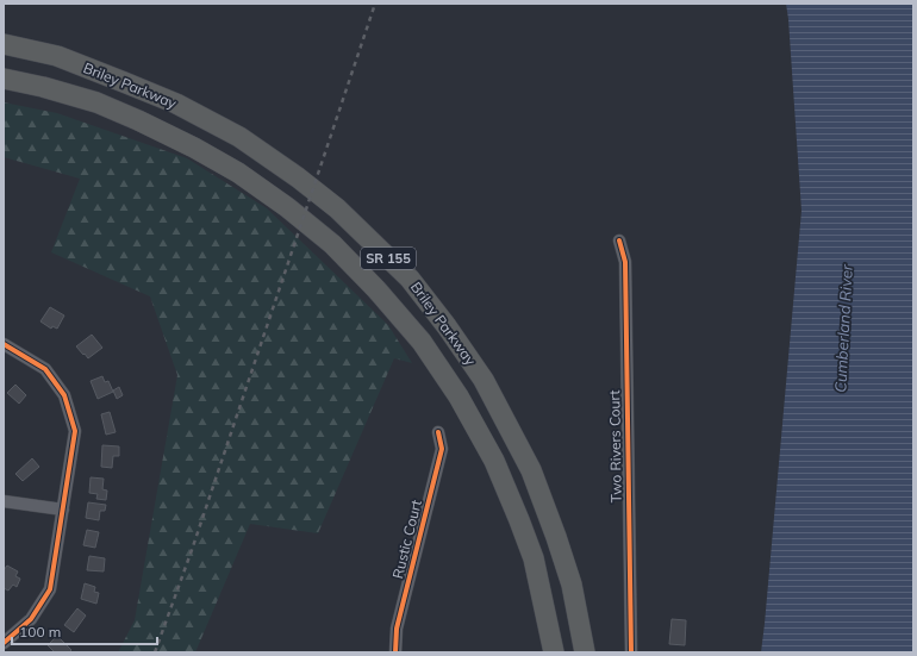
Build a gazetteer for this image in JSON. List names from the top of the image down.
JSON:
{
  "streets": {
    "highway": ["Briley Parkway", "SR 155"],
    "street": ["Two Rivers Court", "Rustic Court"]
  },
  "water": ["Cumberland River"],
  "scale_bar": "100 m"
}
